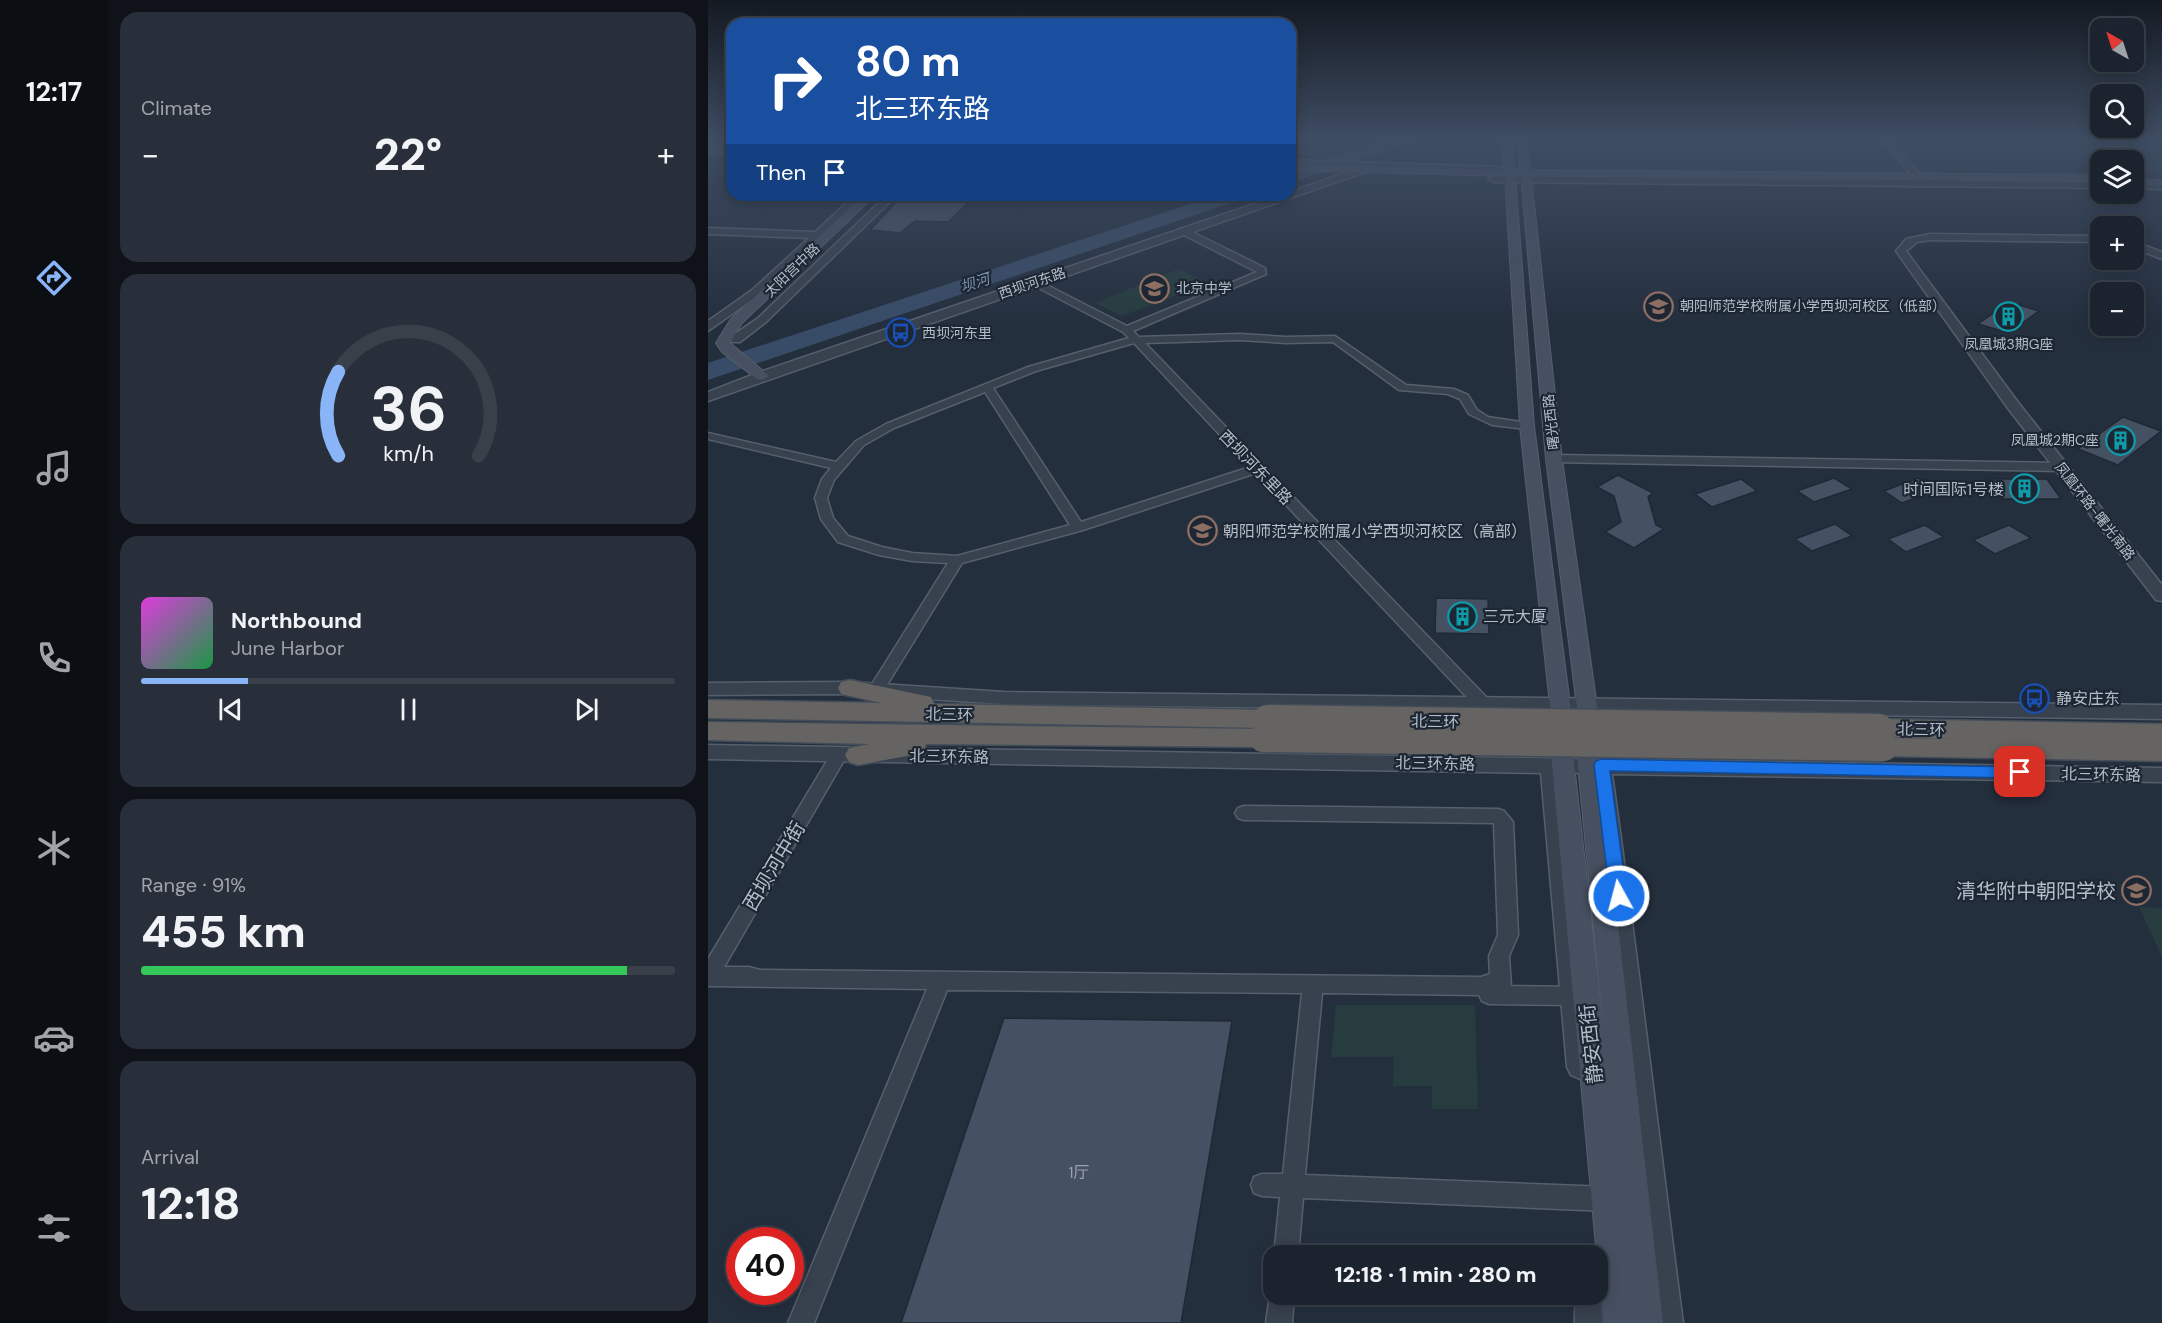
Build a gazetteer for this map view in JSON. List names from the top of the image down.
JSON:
{
  "streets": {
    "highway": ["北三环"],
    "main road": ["太阳宫中路", "曙光西路", "静安西街"],
    "street": [
      "西坝河东路",
      "西坝河东里路",
      "凤凰环路-曙光南路",
      "北三环东路",
      "西坝河中街"
    ]
  },
  "crossings": [
    ["西坝河东路", "西坝河东里路"],
    ["曙光西路", "北三环东路"],
    ["曙光西路", "静安西街"],
    ["北三环东路", "西坝河中街"],
    ["北三环东路", "静安西街"]
  ],
  "water": ["坝河"],
  "places": {
    "school or university": [
      "北京中学",
      "朝阳师范学校附属小学西坝河校区（低部）",
      "朝阳师范学校附属小学西坝河校区（高部）",
      "清华附中朝阳学校"
    ],
    "building": [
      "凤凰城3期G座",
      "凤凰城2期C座",
      "时间国际1号楼",
      "三元大厦"
    ],
    "bus stop": ["西坝河东里", "静安庄东"]
  },
  "house_numbers": ["1厅"],
  "north": "top left",
  "page": {
    "tabs": "12:17",
    "tile": [
      "Climate",
      ["Range · 91%", "455 km"],
      ["Arrival", "12:18"]
    ],
    "map_buttons": ["+", "−"],
    "turn": ["80 m", "北三环东路"],
    "heat": ["−", "22°", "+"],
    "then": "Then",
    "song": ["Northbound", "June Harbor"],
    "limit": "40",
    "trip": "12:18 · 1 min · 280 m",
    "gauge": ["36", "km/h"]
  }
}
